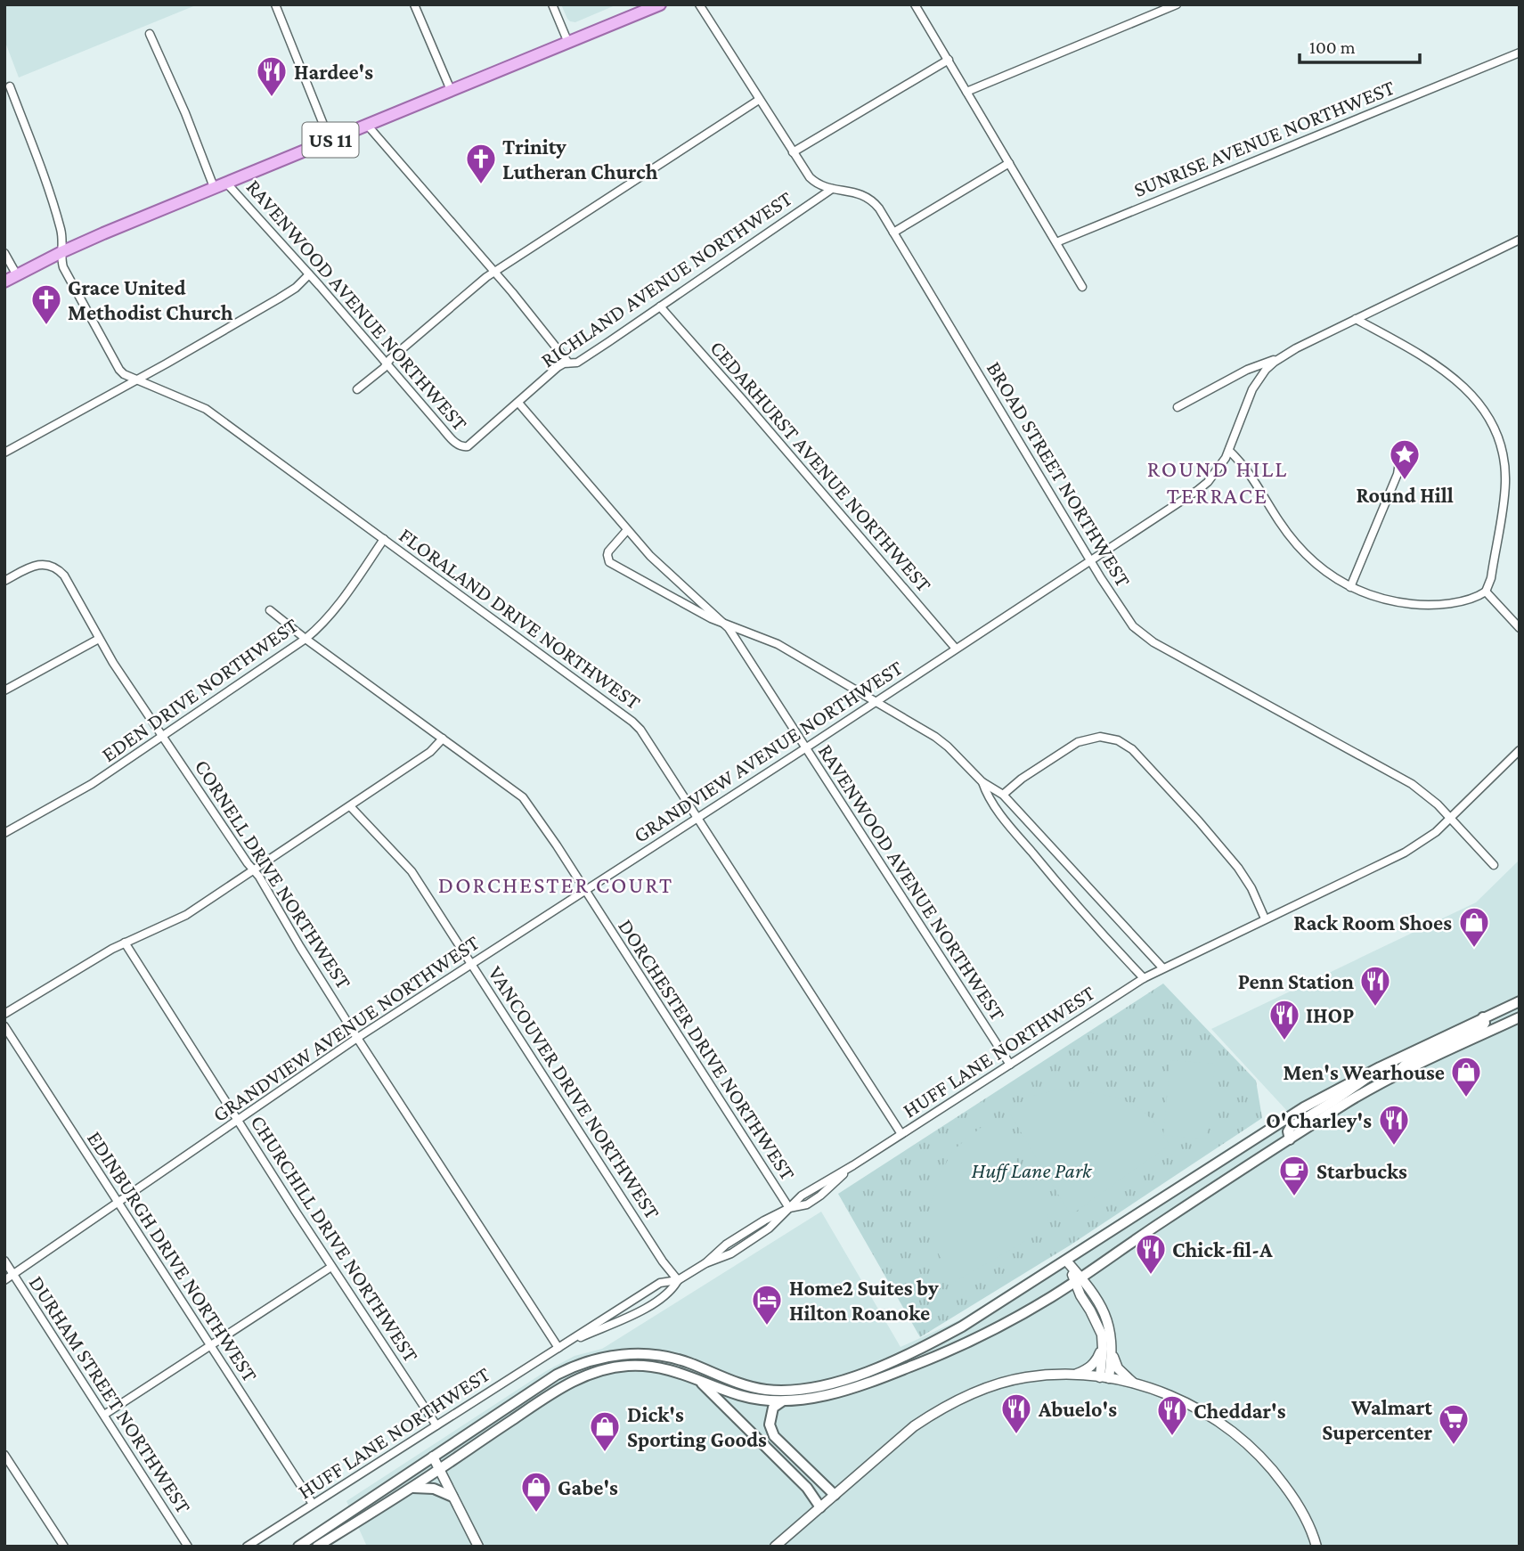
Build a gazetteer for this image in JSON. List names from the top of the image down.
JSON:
{
  "streets": {
    "main road": ["US 11"],
    "street": [
      "SUNRISE AVENUE NORTHWEST",
      "RICHLAND AVENUE NORTHWEST",
      "RAVENWOOD AVENUE NORTHWEST",
      "CEDARHURST AVENUE NORTHWEST",
      "BROAD STREET NORTHWEST",
      "FLORALAND DRIVE NORTHWEST",
      "EDEN DRIVE NORTHWEST",
      "GRANDVIEW AVENUE NORTHWEST",
      "CORNELL DRIVE NORTHWEST",
      "DORCHESTER DRIVE NORTHWEST",
      "HUFF LANE NORTHWEST",
      "VANCOUVER DRIVE NORTHWEST",
      "CHURCHILL DRIVE NORTHWEST",
      "EDINBURGH DRIVE NORTHWEST",
      "DURHAM STREET NORTHWEST"
    ]
  },
  "crossings": [
    ["US 11", "RAVENWOOD AVENUE NORTHWEST"],
    ["US 11", "FLORALAND DRIVE NORTHWEST"],
    ["RICHLAND AVENUE NORTHWEST", "RAVENWOOD AVENUE NORTHWEST"],
    ["RICHLAND AVENUE NORTHWEST", "CEDARHURST AVENUE NORTHWEST"],
    ["RICHLAND AVENUE NORTHWEST", "BROAD STREET NORTHWEST"],
    ["RAVENWOOD AVENUE NORTHWEST", "GRANDVIEW AVENUE NORTHWEST"],
    ["RAVENWOOD AVENUE NORTHWEST", "HUFF LANE NORTHWEST"],
    ["CEDARHURST AVENUE NORTHWEST", "GRANDVIEW AVENUE NORTHWEST"],
    ["BROAD STREET NORTHWEST", "GRANDVIEW AVENUE NORTHWEST"],
    ["BROAD STREET NORTHWEST", "HUFF LANE NORTHWEST"],
    ["FLORALAND DRIVE NORTHWEST", "EDEN DRIVE NORTHWEST"],
    ["FLORALAND DRIVE NORTHWEST", "GRANDVIEW AVENUE NORTHWEST"],
    ["FLORALAND DRIVE NORTHWEST", "HUFF LANE NORTHWEST"],
    ["EDEN DRIVE NORTHWEST", "CORNELL DRIVE NORTHWEST"],
    ["EDEN DRIVE NORTHWEST", "DORCHESTER DRIVE NORTHWEST"],
    ["GRANDVIEW AVENUE NORTHWEST", "CORNELL DRIVE NORTHWEST"],
    ["GRANDVIEW AVENUE NORTHWEST", "DORCHESTER DRIVE NORTHWEST"],
    ["GRANDVIEW AVENUE NORTHWEST", "VANCOUVER DRIVE NORTHWEST"],
    ["GRANDVIEW AVENUE NORTHWEST", "CHURCHILL DRIVE NORTHWEST"],
    ["GRANDVIEW AVENUE NORTHWEST", "EDINBURGH DRIVE NORTHWEST"],
    ["GRANDVIEW AVENUE NORTHWEST", "DURHAM STREET NORTHWEST"],
    ["CORNELL DRIVE NORTHWEST", "HUFF LANE NORTHWEST"],
    ["DORCHESTER DRIVE NORTHWEST", "HUFF LANE NORTHWEST"],
    ["HUFF LANE NORTHWEST", "VANCOUVER DRIVE NORTHWEST"],
    ["HUFF LANE NORTHWEST", "CHURCHILL DRIVE NORTHWEST"],
    ["HUFF LANE NORTHWEST", "EDINBURGH DRIVE NORTHWEST"]
  ],
  "districts": ["ROUND HILL TERRACE", "DORCHESTER COURT"],
  "parks": ["Huff Lane Park"],
  "places": {
    "restaurant": [
      "Hardee's",
      "Penn Station",
      "IHOP",
      "O'Charley's",
      "Chick-fil-A",
      "Abuelo's",
      "Cheddar's"
    ],
    "church": ["Trinity Lutheran Church", "Grace United Methodist Church"],
    "place": ["Round Hill"],
    "shop": [
      "Rack Room Shoes",
      "Men's Wearhouse",
      "Dick's Sporting Goods",
      "Gabe's"
    ],
    "cafe": ["Starbucks"],
    "hotel": ["Home2 Suites by Hilton Roanoke"],
    "supermarket": ["Walmart Supercenter"]
  },
  "scale_bar": "100 m"
}
